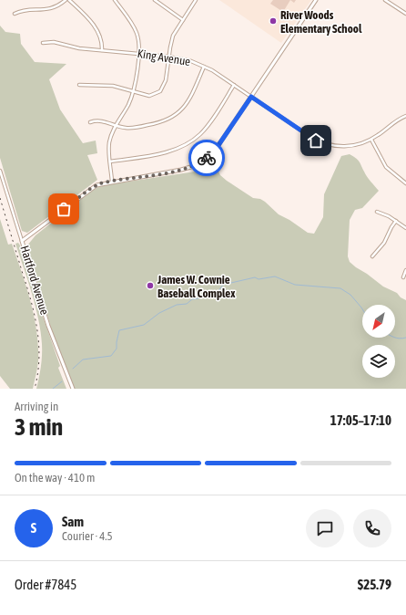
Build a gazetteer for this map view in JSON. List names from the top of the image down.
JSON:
{
  "streets": {
    "street": ["King Avenue", "Hartford Avenue"]
  },
  "places": ["River Woods Elementary School", "James W. Cownie Baseball Complex"],
  "north": "bottom left",
  "page": {
    "heading": ["3 min", "Arriving in", "17:05–17:10"],
    "panel": [
      "Sam",
      "Courier · 4.5",
      "Order #7845",
      "$25.79"
    ],
    "bar": "On the way · 410 m",
    "round": "S"
  }
}
